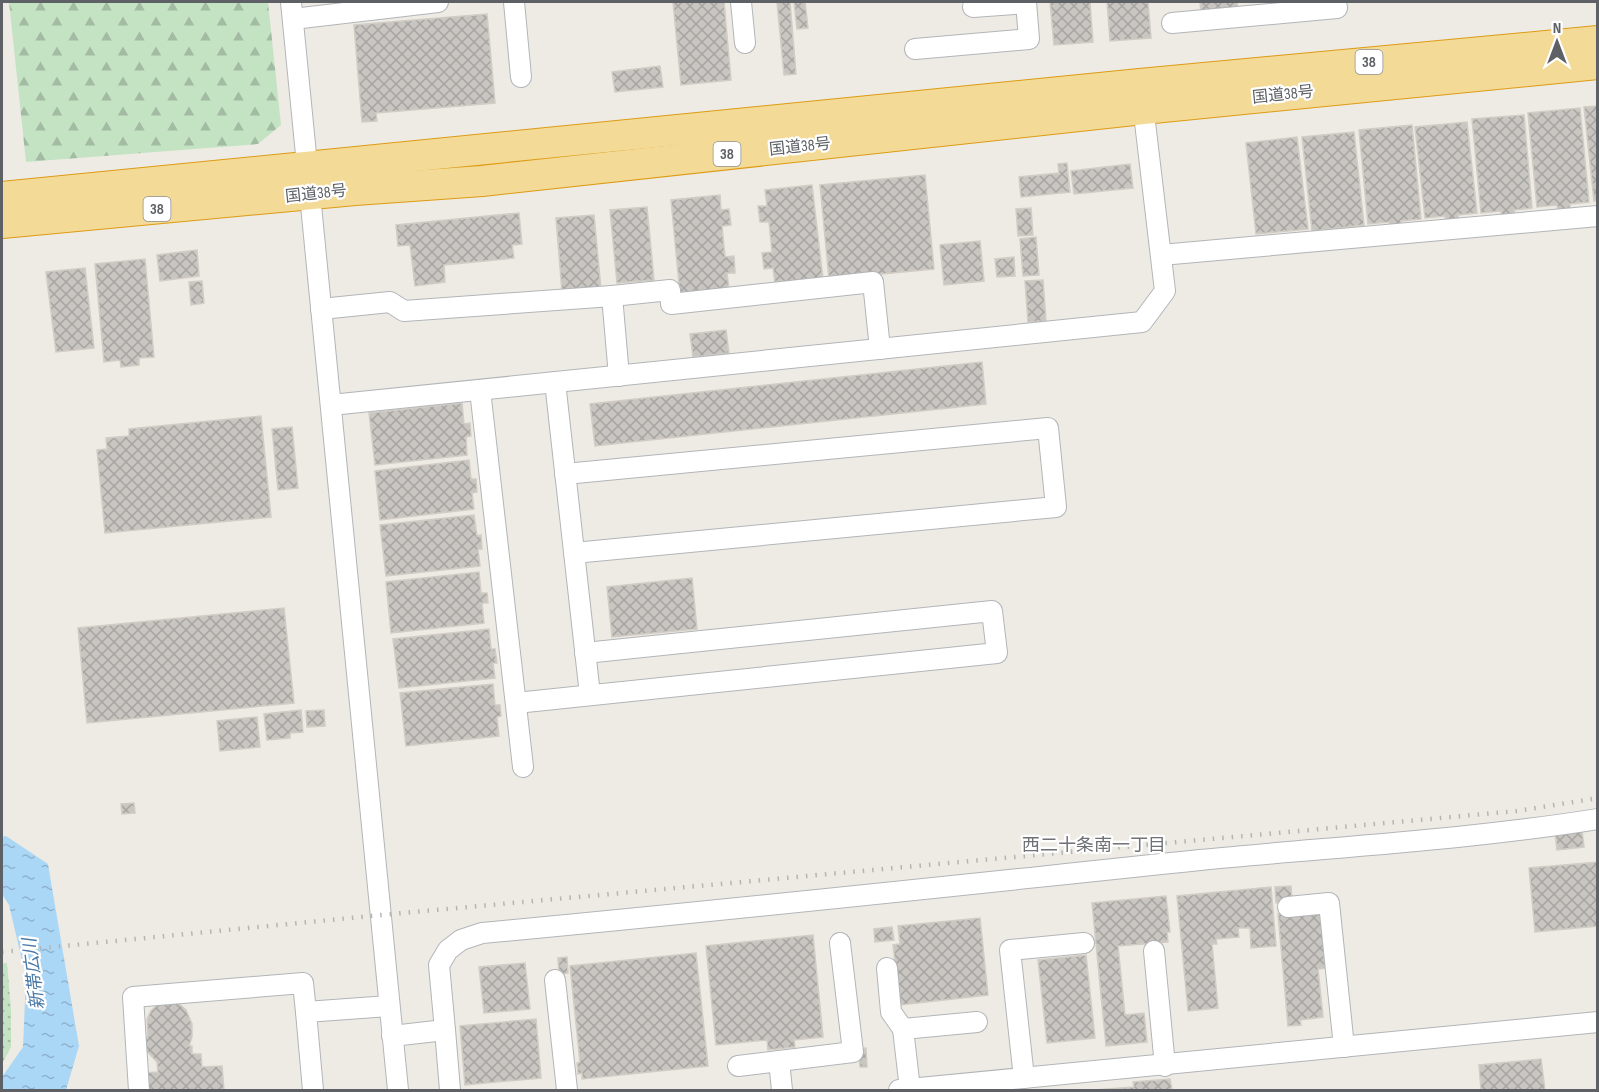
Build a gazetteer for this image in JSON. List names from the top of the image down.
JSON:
{
  "streets": {
    "highway": ["38", "国道38号"]
  },
  "districts": ["西二十条南一丁目"],
  "water": ["新帯広川"],
  "north": "top"
}
